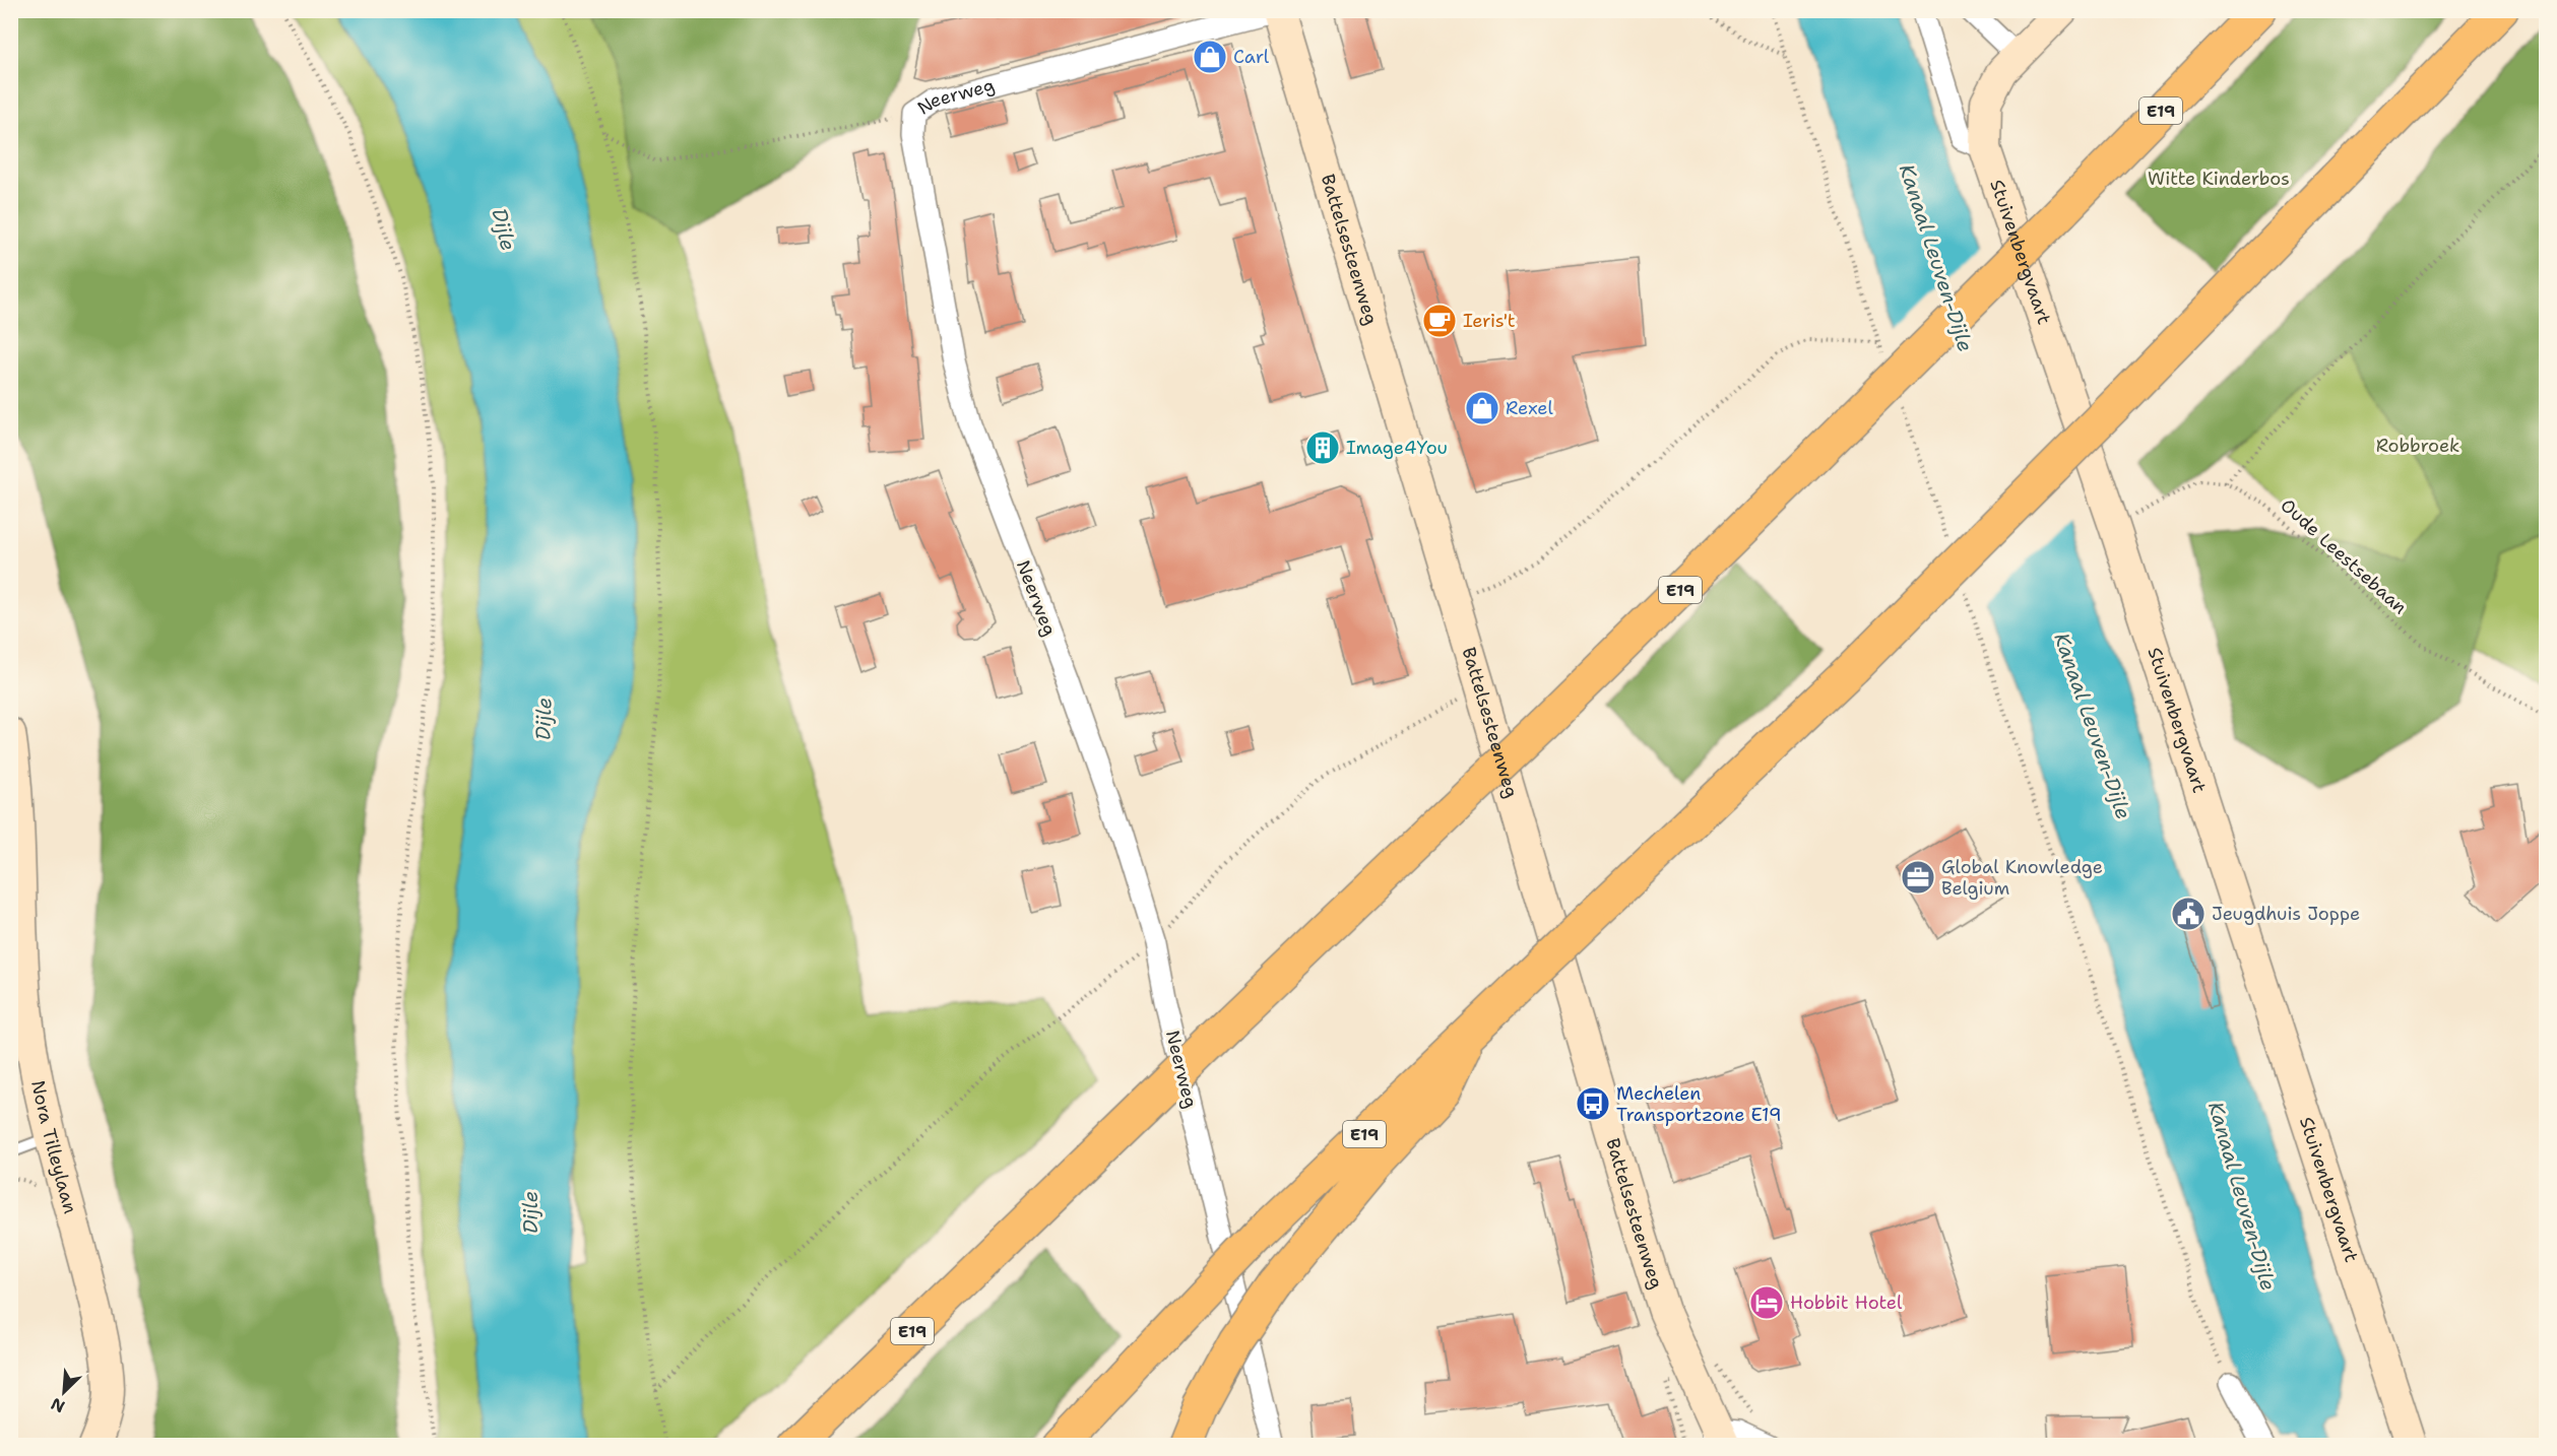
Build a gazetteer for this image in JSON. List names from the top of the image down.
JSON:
{
  "streets": {
    "highway": ["E19"],
    "main road": ["Battelsesteenweg", "Stuivenbergvaart", "Nora Tilleylaan"],
    "street": ["Neerweg"],
    "path": ["Oude Leestsebaan"]
  },
  "crossings": [
    ["Neerweg", "Battelsesteenweg"],
    ["Stuivenbergvaart", "Oude Leestsebaan"]
  ],
  "water": ["Dijle", "Kanaal Leuven-Dijle"],
  "parks": ["Witte Kinderbos", "Robbroek"],
  "places": {
    "shop": ["Carl", "Rexel"],
    "cafe": ["Ieris't"],
    "building": ["Image4You"],
    "office": ["Global Knowledge Belgium"],
    "public building": ["Jeugdhuis Joppe"],
    "bus stop": ["Mechelen Transportzone E19"],
    "hotel": ["Hobbit Hotel"]
  },
  "north": "bottom left"
}
